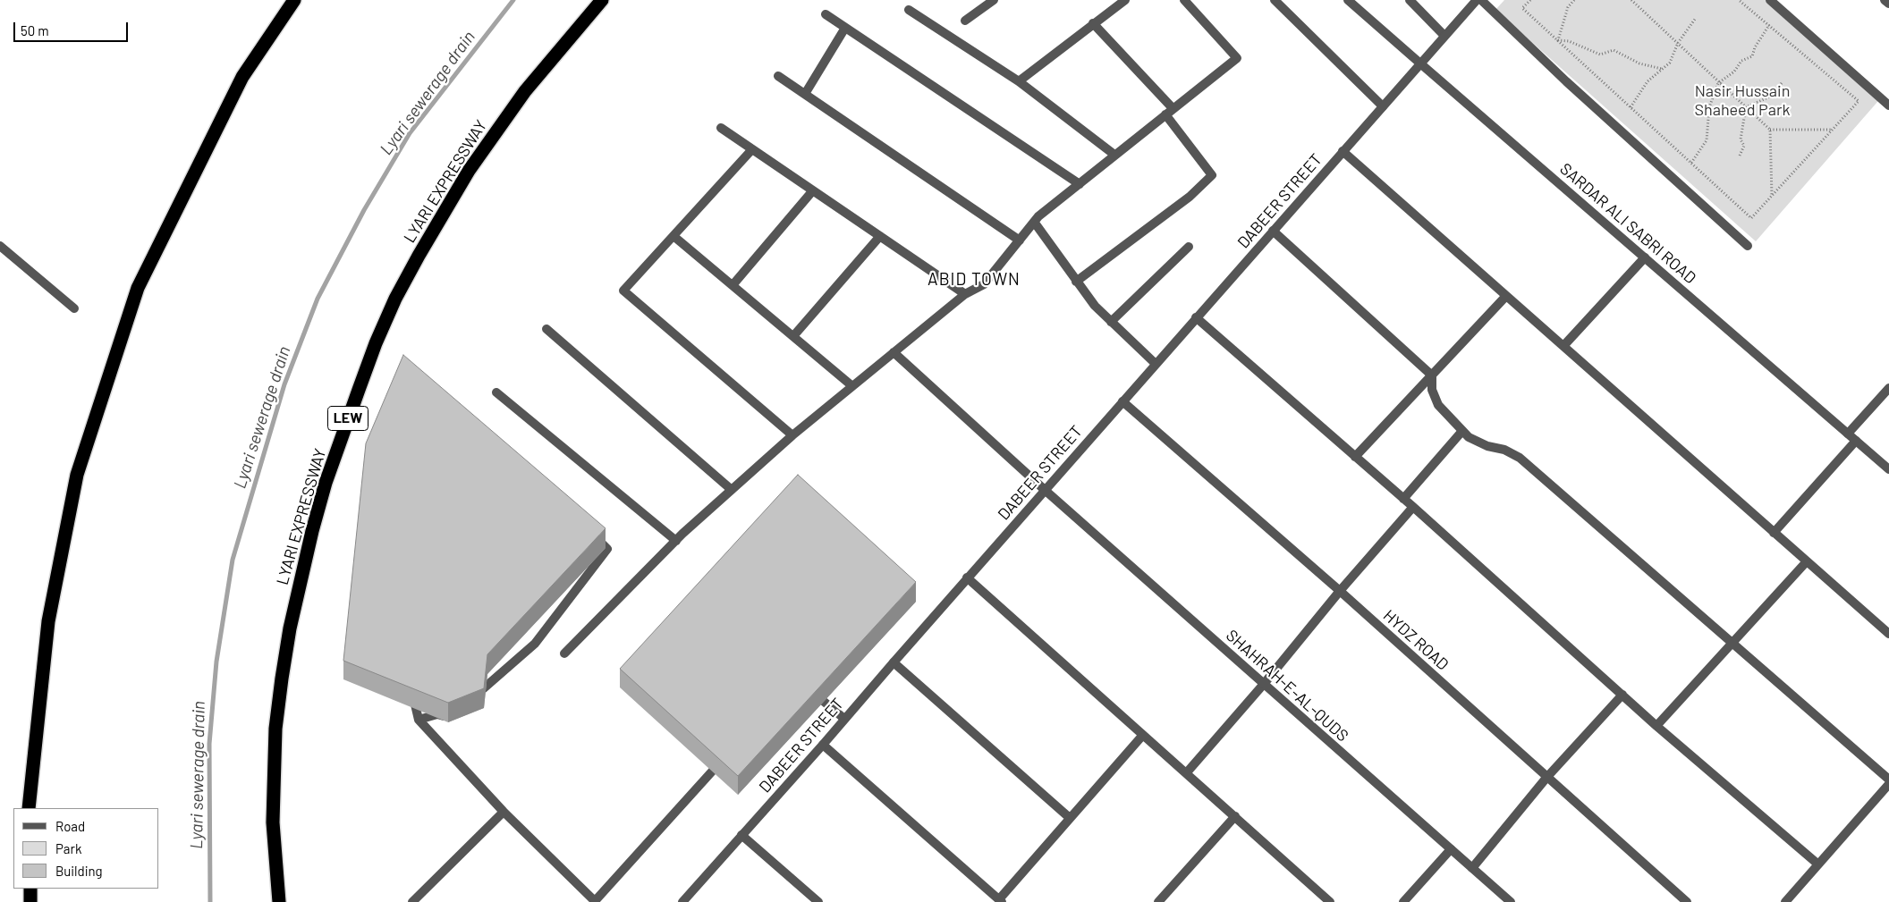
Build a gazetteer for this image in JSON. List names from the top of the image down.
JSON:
{
  "streets": {
    "highway": ["LYARI EXPRESSWAY", "LEW"],
    "street": [
      "DABEER STREET",
      "SARDAR ALI SABRI ROAD",
      "HYDZ ROAD",
      "SHAHRAH-E-AL-QUDS"
    ]
  },
  "crossings": [
    ["DABEER STREET", "SARDAR ALI SABRI ROAD"],
    ["DABEER STREET", "HYDZ ROAD"],
    ["DABEER STREET", "SHAHRAH-E-AL-QUDS"]
  ],
  "districts": ["ABID TOWN"],
  "water": ["Lyari sewerage drain"],
  "parks": ["Nasir Hussain Shaheed Park"],
  "legend": ["Road", "Park", "Building"],
  "scale_bar": "50 m"
}
